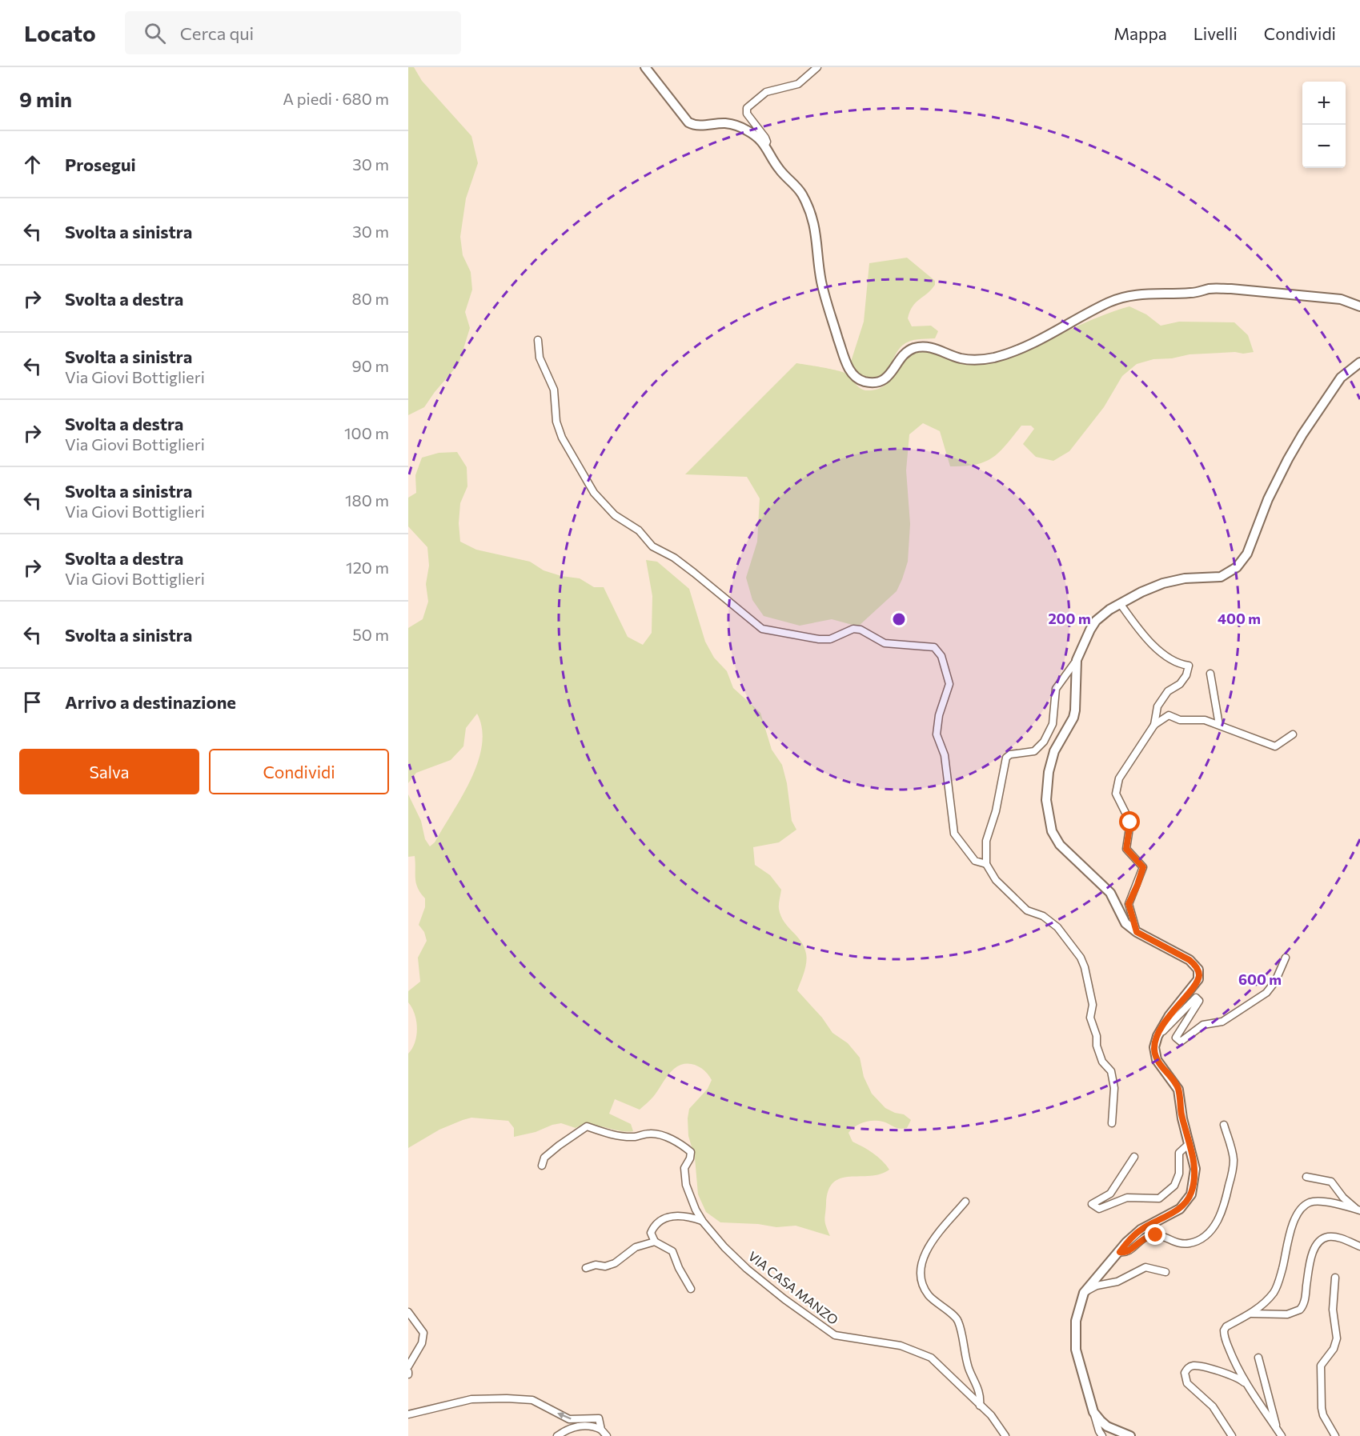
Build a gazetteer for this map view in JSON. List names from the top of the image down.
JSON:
{
  "streets": {
    "street": ["VIA CASA MANZO"]
  },
  "page": {
    "header": "Locato",
    "search": "Cerca qui",
    "nav": ["Mappa", "Livelli", "Condividi"],
    "heading": ["9 min", "A piedi · 680 m"],
    "map_buttons": ["+", "−"],
    "list": [
      ["Prosegui", "30 m"],
      ["Svolta a sinistra", "30 m"],
      ["Svolta a destra", "80 m"],
      ["Svolta a sinistra", "Via Giovi Bottiglieri", "90 m"],
      ["Svolta a destra", "Via Giovi Bottiglieri", "100 m"],
      ["Svolta a sinistra", "Via Giovi Bottiglieri", "180 m"],
      ["Svolta a destra", "Via Giovi Bottiglieri", "120 m"],
      ["Svolta a sinistra", "50 m"],
      "Arrivo a destinazione"
    ],
    "buttons": ["Salva", "Condividi"]
  },
  "rings": ["200 m", "400 m", "600 m"]
}
